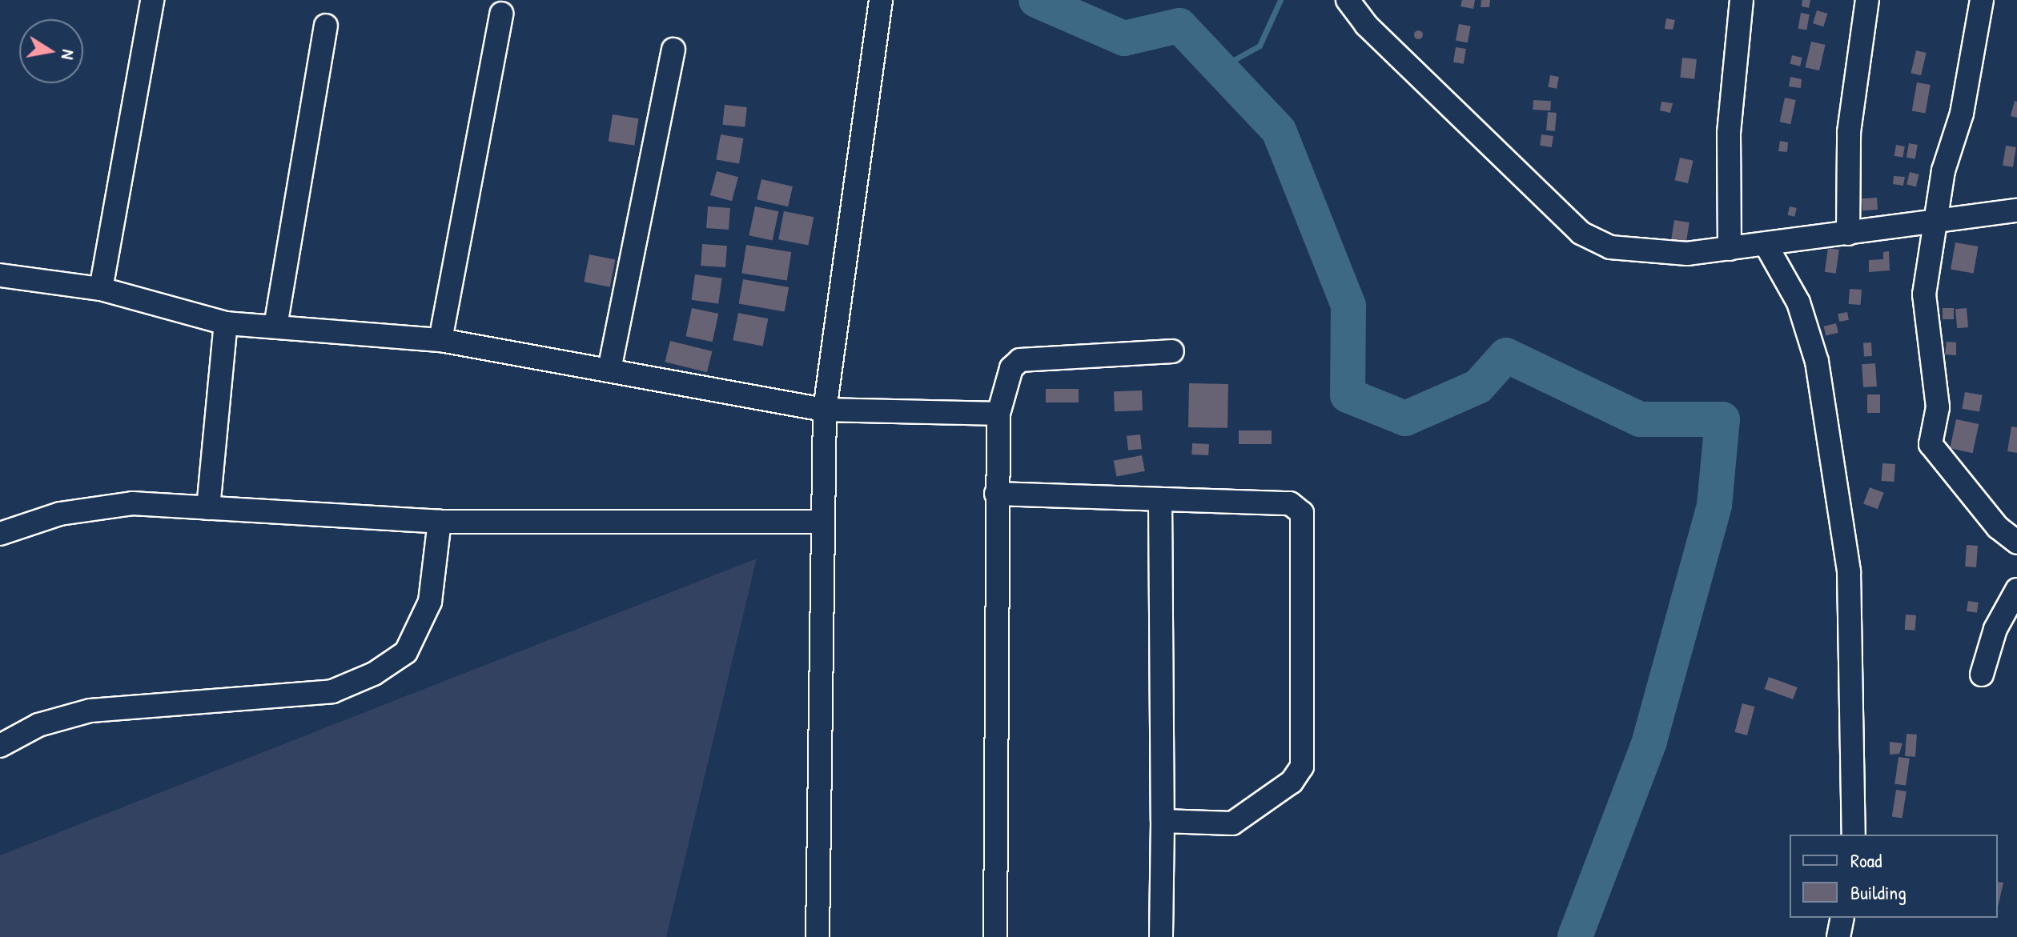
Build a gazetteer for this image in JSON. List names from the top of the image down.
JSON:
{
  "legend": ["Road", "Building"],
  "north": "right"
}
